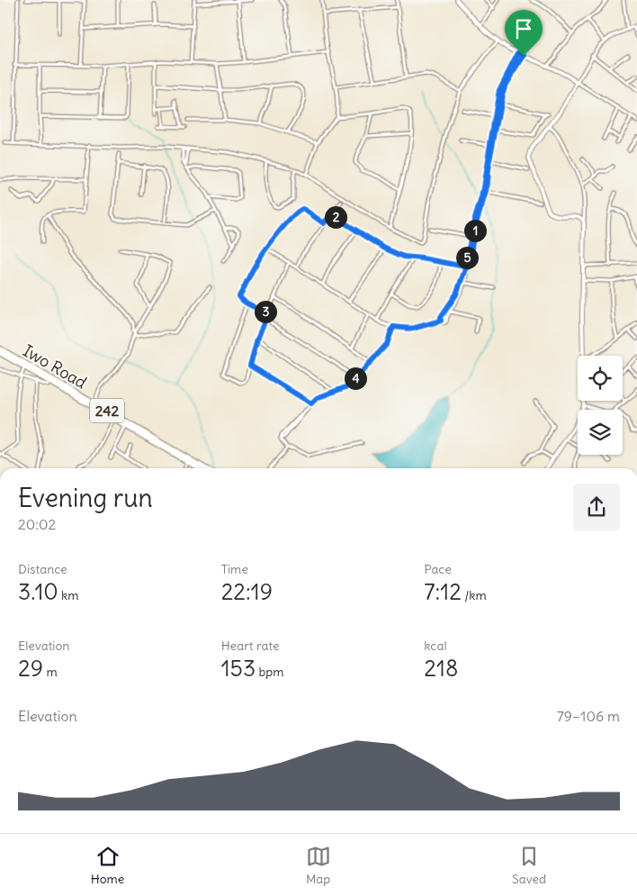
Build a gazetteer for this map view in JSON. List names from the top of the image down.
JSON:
{
  "streets": {
    "main road": ["Iwo Road", "242"]
  },
  "page": {
    "pins": [
      "2",
      "1",
      "5",
      "3",
      "4"
    ],
    "heading": ["Evening run", "20:02"],
    "stats": [
      ["Distance", "3.10 km"],
      ["Time", "22:19"],
      ["Pace", "7:12 /km"],
      ["Elevation", "29 m"],
      ["Heart rate", "153 bpm"],
      ["kcal", "218"]
    ],
    "chart": ["Elevation", "79–106 m"],
    "tabs": ["Home", "Map", "Saved"]
  }
}
